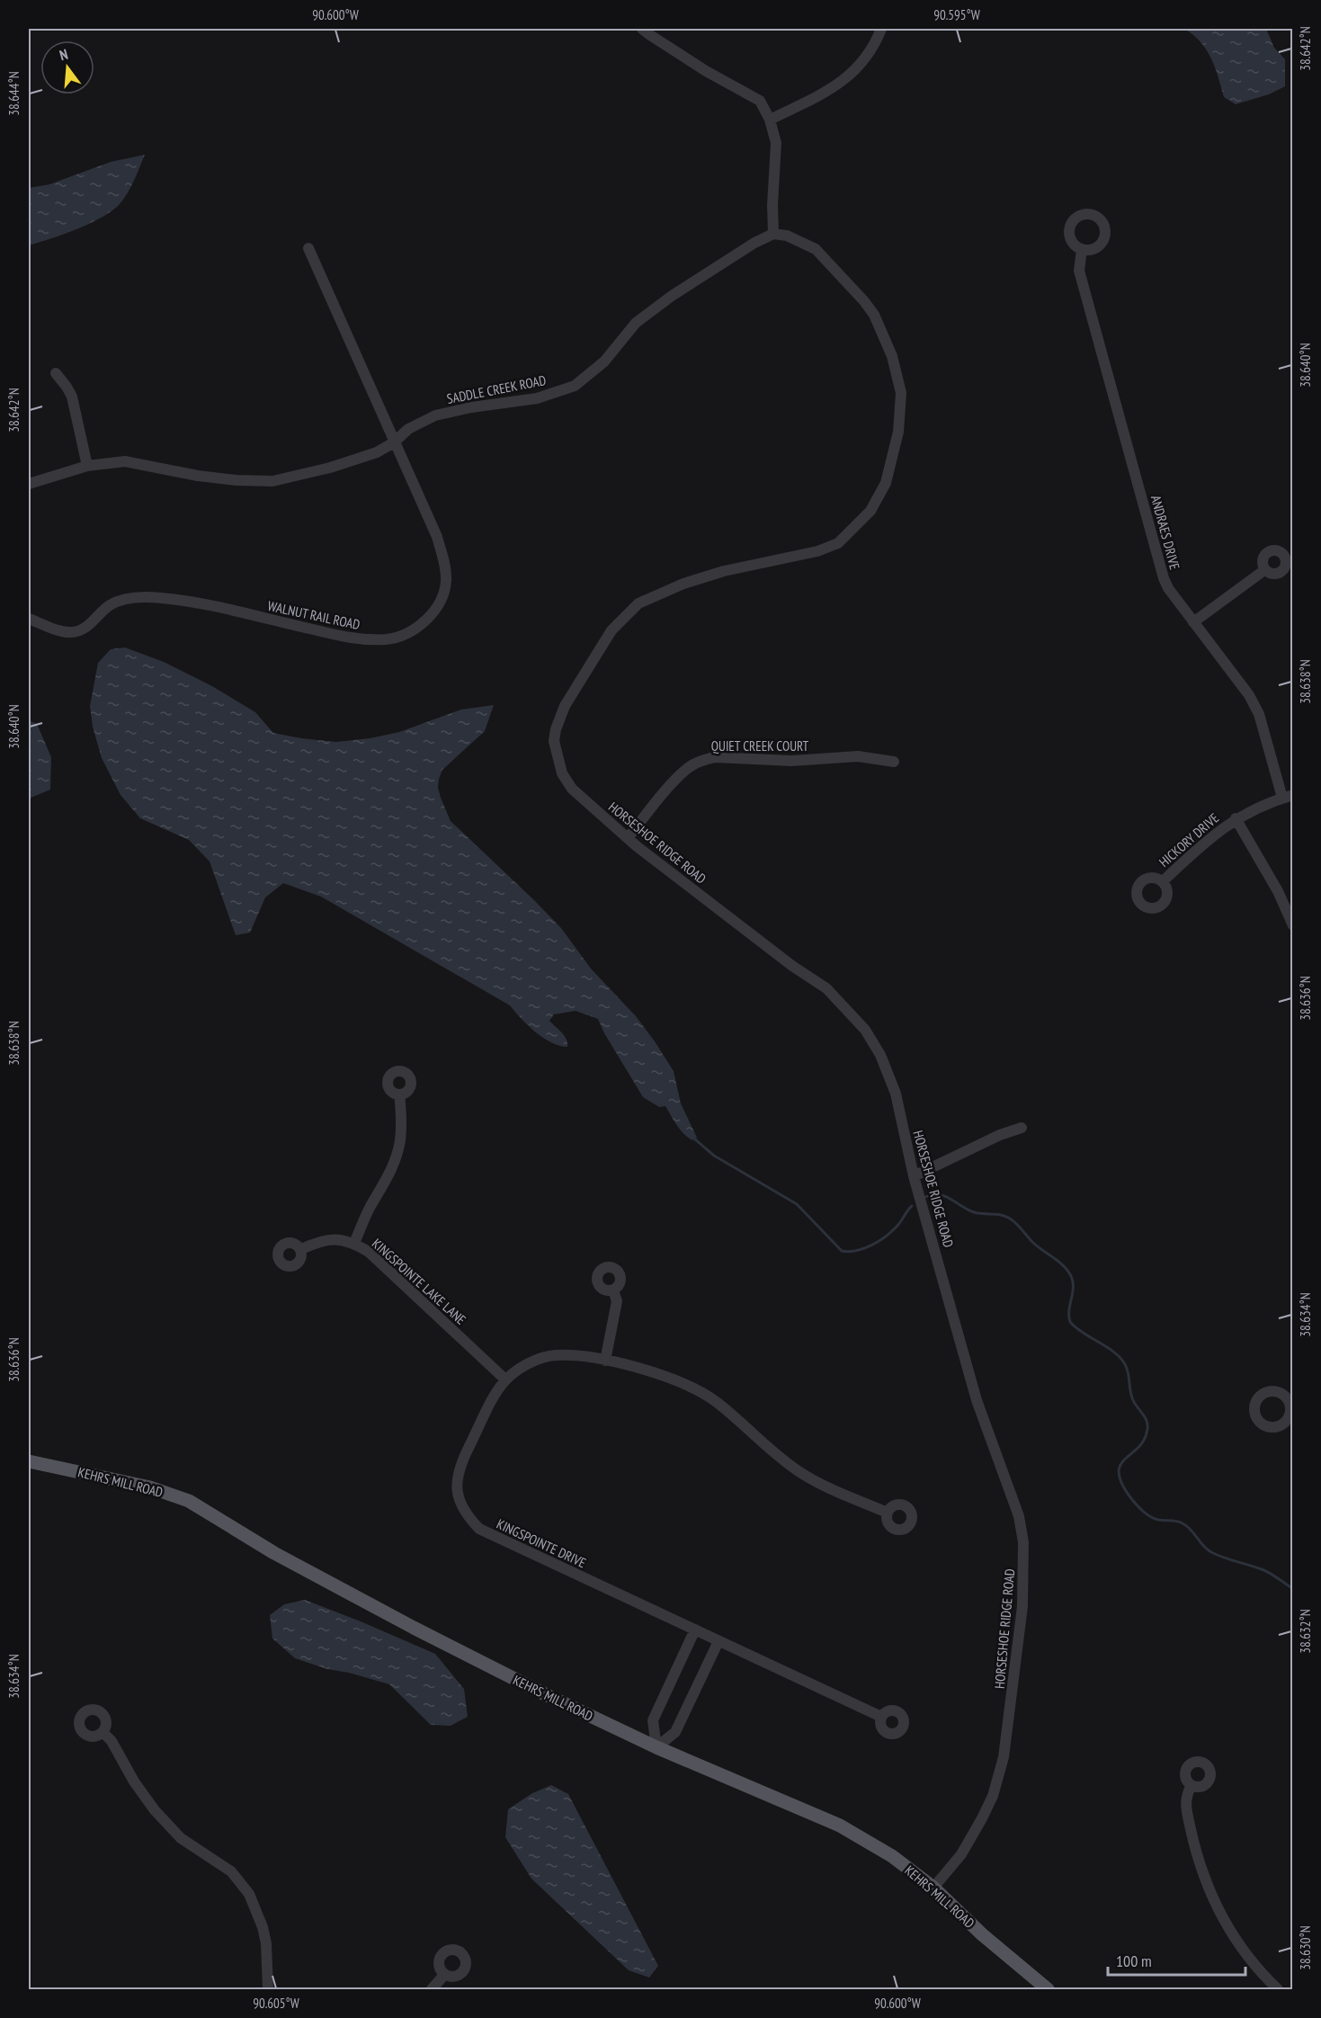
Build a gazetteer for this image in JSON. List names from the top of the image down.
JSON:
{
  "streets": {
    "main road": ["KEHRS MILL ROAD"],
    "street": [
      "SADDLE CREEK ROAD",
      "ANDRAES DRIVE",
      "WALNUT RAIL ROAD",
      "QUIET CREEK COURT",
      "HICKORY DRIVE",
      "HORSESHOE RIDGE ROAD",
      "KINGSPOINTE LAKE LANE",
      "KINGSPOINTE DRIVE"
    ]
  },
  "crossings": [
    ["SADDLE CREEK ROAD", "WALNUT RAIL ROAD"],
    ["SADDLE CREEK ROAD", "HORSESHOE RIDGE ROAD"],
    ["ANDRAES DRIVE", "HICKORY DRIVE"],
    ["QUIET CREEK COURT", "HORSESHOE RIDGE ROAD"],
    ["HORSESHOE RIDGE ROAD", "KEHRS MILL ROAD"],
    ["KINGSPOINTE LAKE LANE", "KINGSPOINTE DRIVE"]
  ],
  "scale_bar": "100 m",
  "north": "top",
  "coordinates": [
    "90.600°W",
    "90.595°W",
    "38.642°N",
    "38.644°N",
    "38.640°N",
    "38.638°N",
    "38.636°N",
    "38.634°N",
    "38.632°N",
    "38.630°N",
    "90.605°W"
  ]
}
